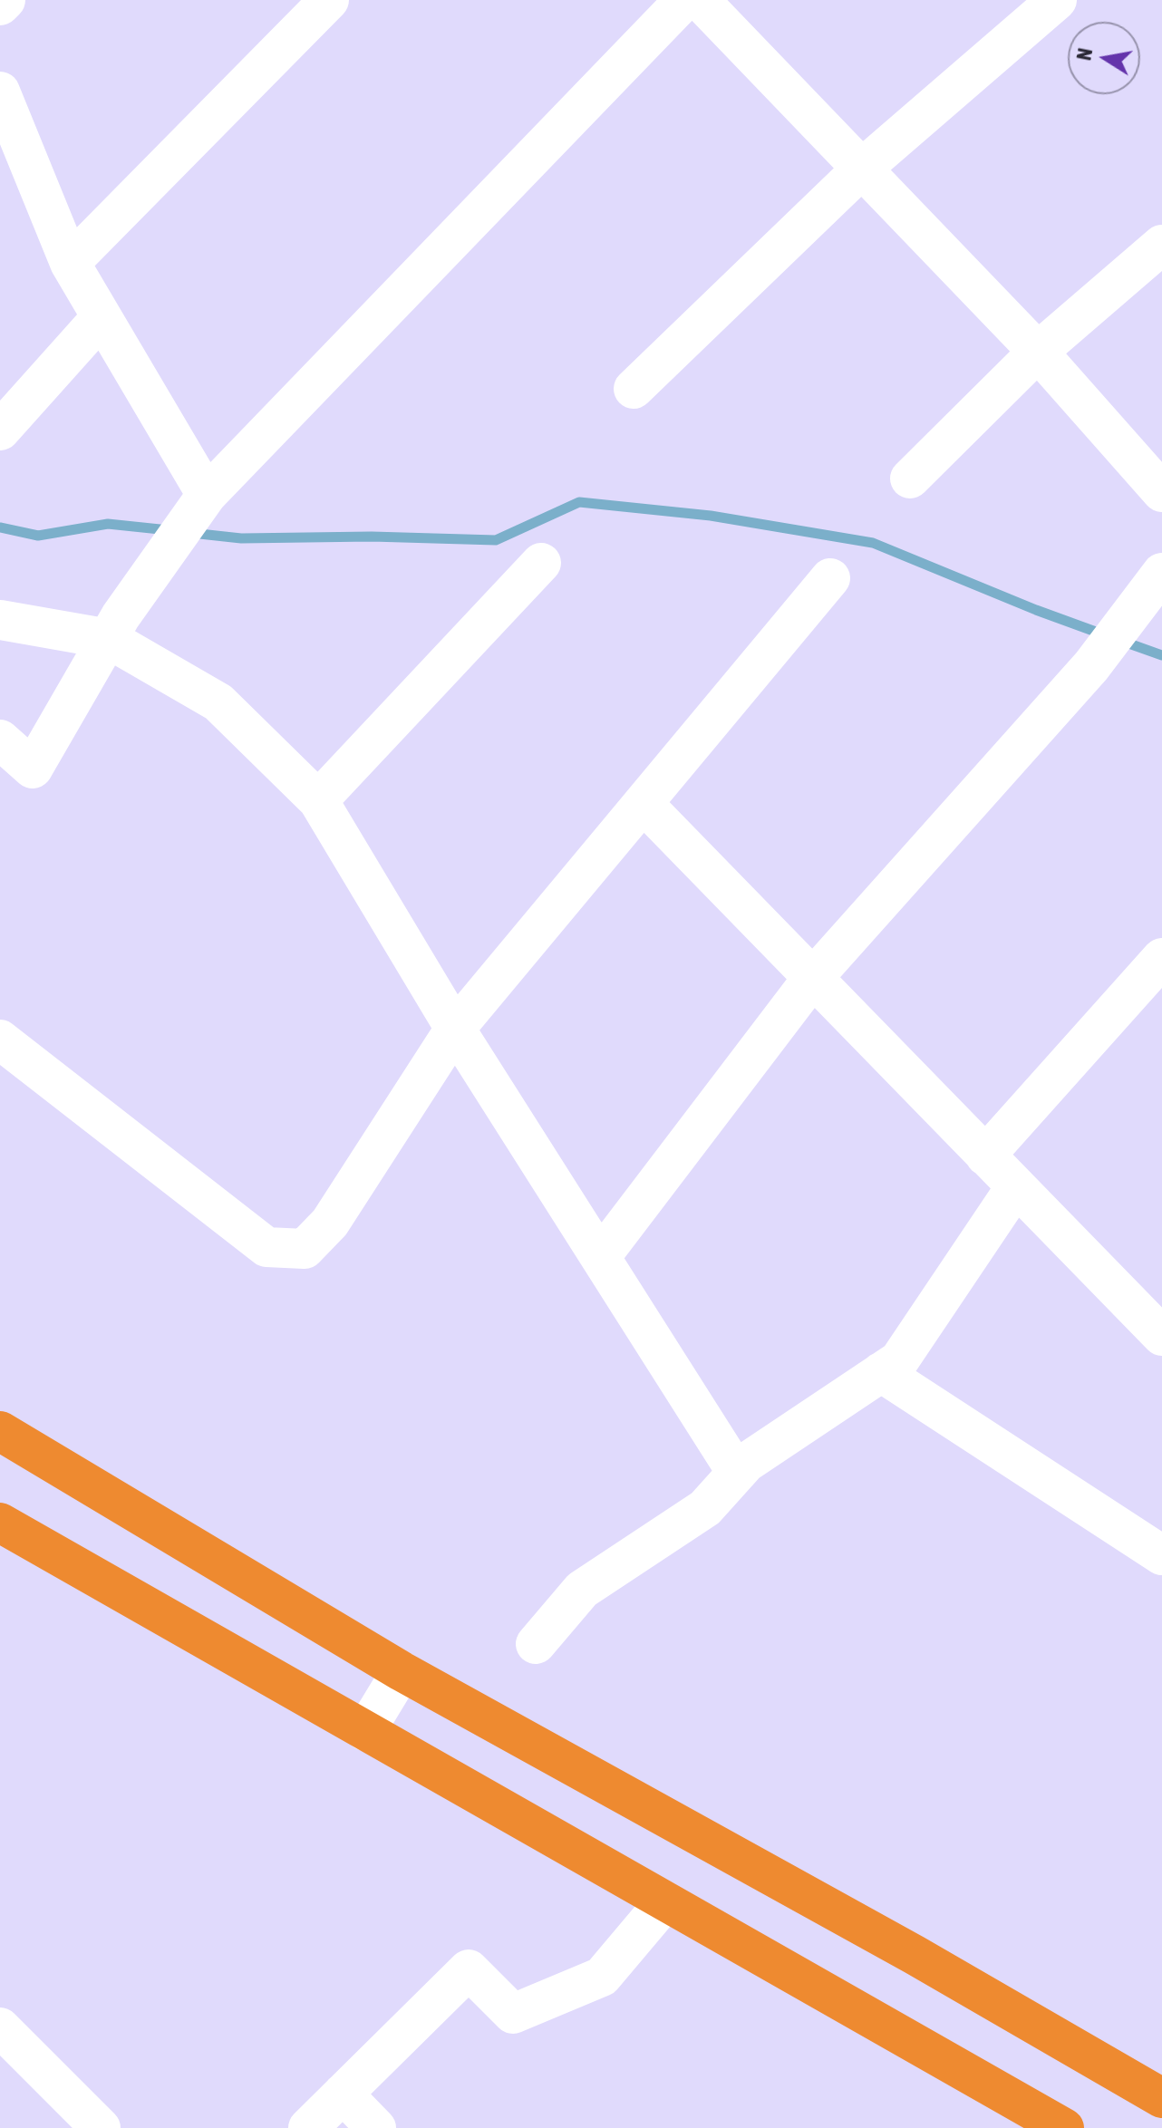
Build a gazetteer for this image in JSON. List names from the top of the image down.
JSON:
{
  "north": "left"
}
